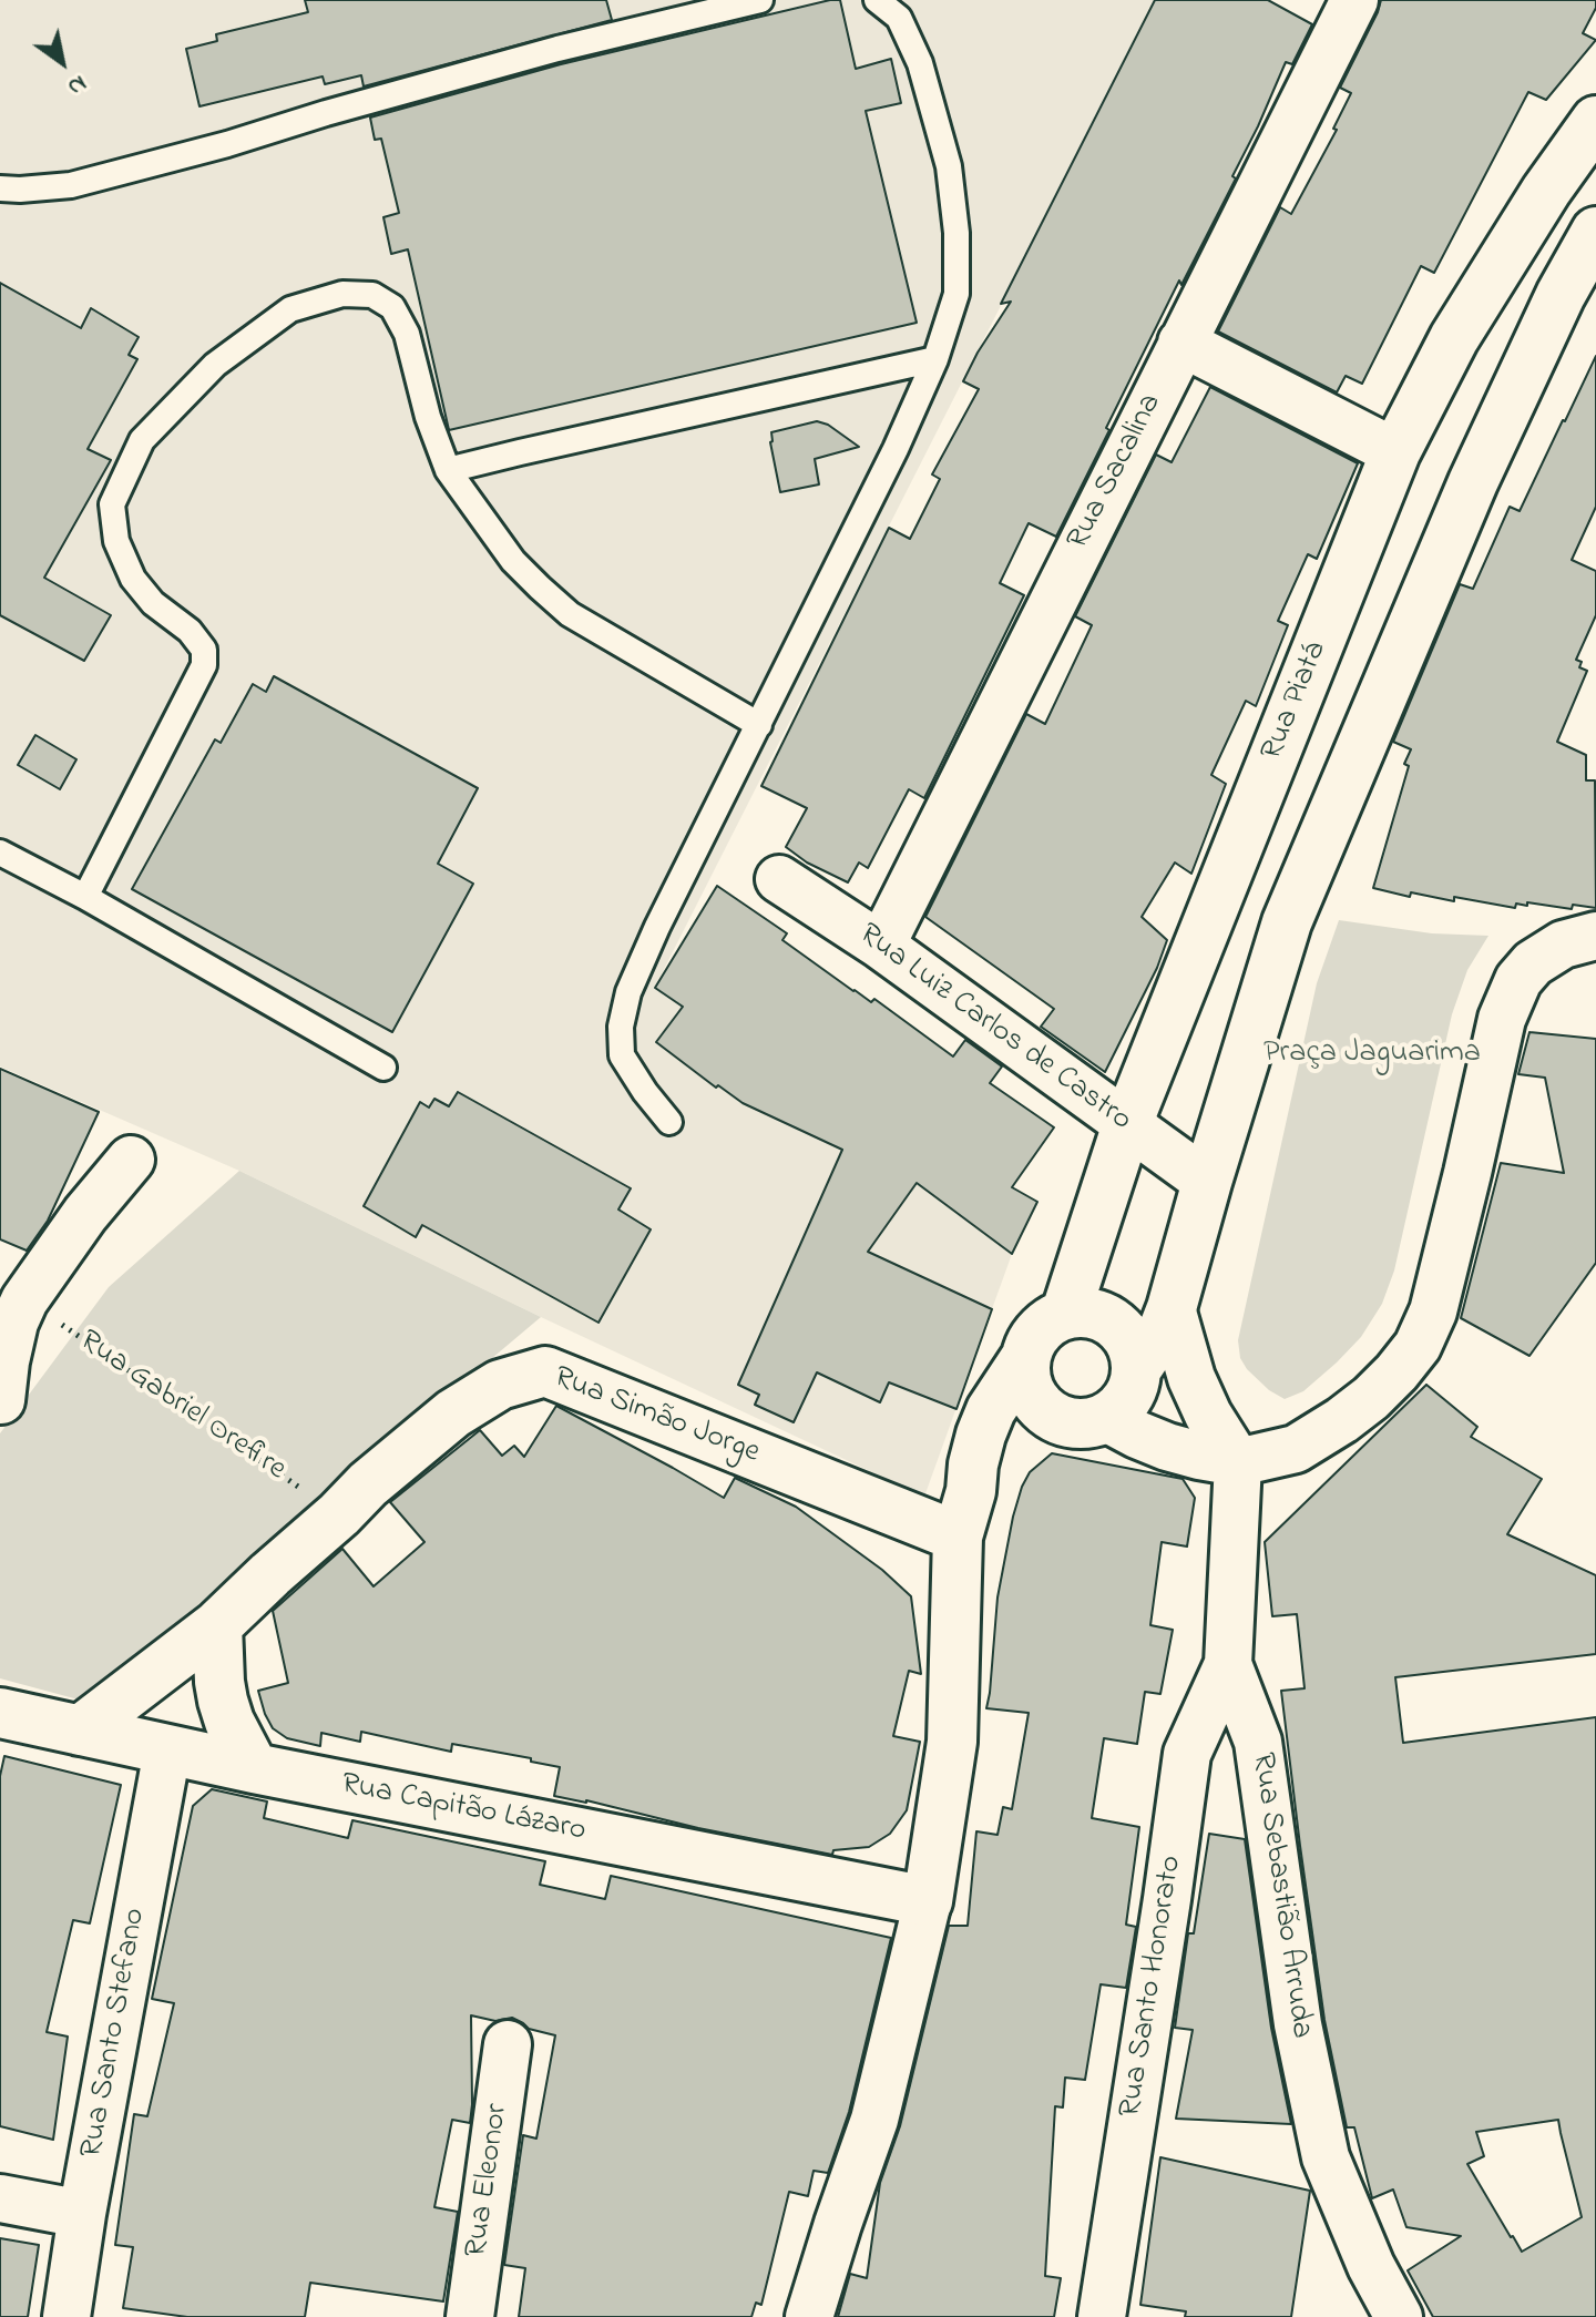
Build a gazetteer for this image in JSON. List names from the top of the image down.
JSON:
{
  "streets": {
    "street": [
      "Rua Sacalina",
      "Rua Piatá",
      "Rua Luiz Carlos de Castro",
      "Rua Simão Jorge",
      "Rua Capitão Lázaro",
      "Rua Sebastião Arruda",
      "Rua Santo Honorato",
      "Rua Santo Stefano",
      "Rua Eleonor"
    ],
    "path": ["Rua Gabriel Orefire"]
  },
  "crossings": [
    ["Rua Sacalina", "Rua Luiz Carlos de Castro"],
    ["Rua Piatá", "Rua Luiz Carlos de Castro"],
    ["Rua Gabriel Orefire", "Rua Simão Jorge"],
    ["Rua Simão Jorge", "Rua Capitão Lázaro"],
    ["Rua Capitão Lázaro", "Rua Santo Stefano"],
    ["Rua Sebastião Arruda", "Rua Santo Honorato"]
  ],
  "parks": ["Praça Jaguarima"],
  "north": "bottom right"
}
